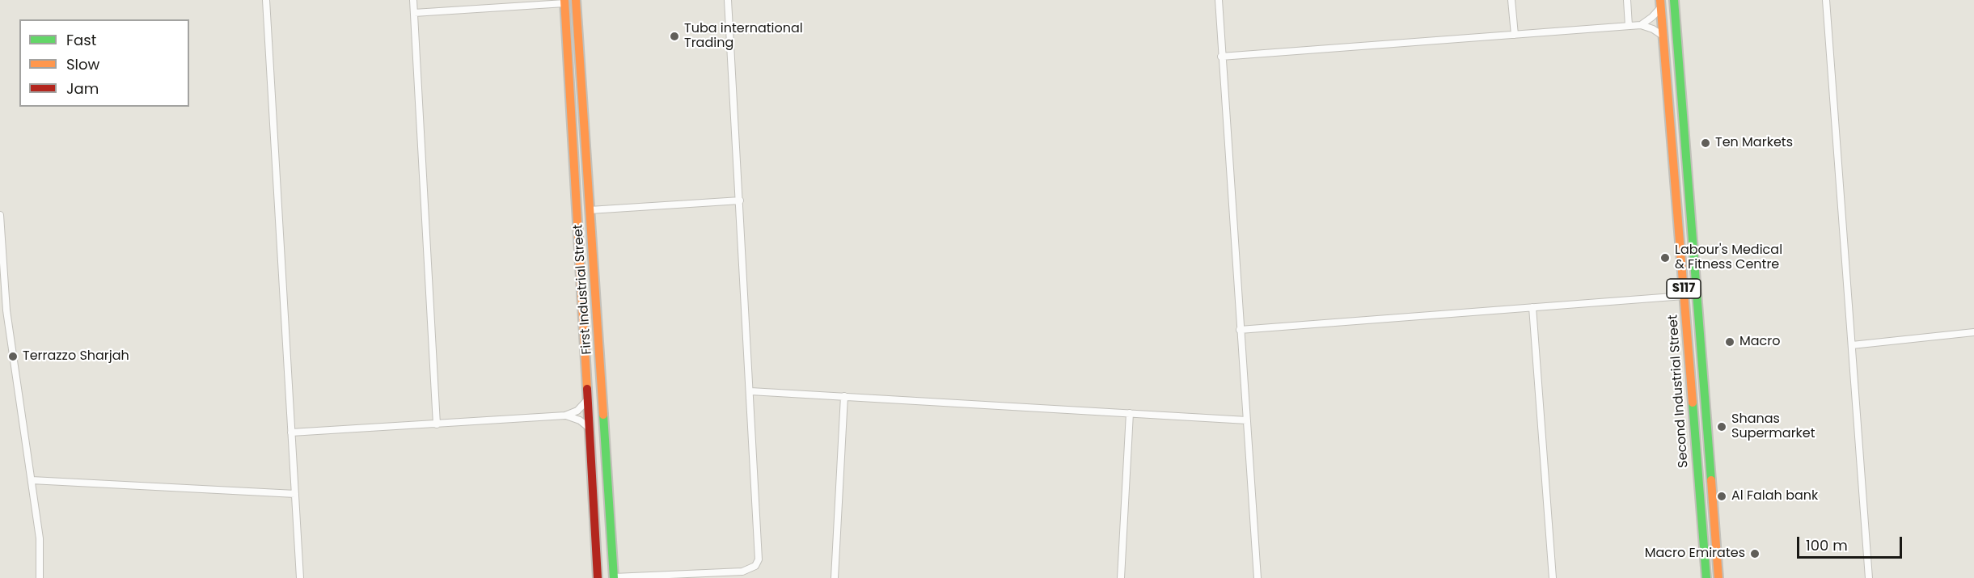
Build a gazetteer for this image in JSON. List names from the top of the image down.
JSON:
{
  "streets": {
    "main road": ["S117", "First Industrial Street", "Second Industrial Street"]
  },
  "places": [
    "Tuba international Trading",
    "Ten Markets",
    "Labour's Medical & Fitness Centre",
    "Macro",
    "Terrazzo Sharjah",
    "Shanas Supermarket",
    "Al Falah bank",
    "Macro Emirates"
  ],
  "legend": ["Fast", "Slow", "Jam"],
  "scale_bar": "100 m"
}
